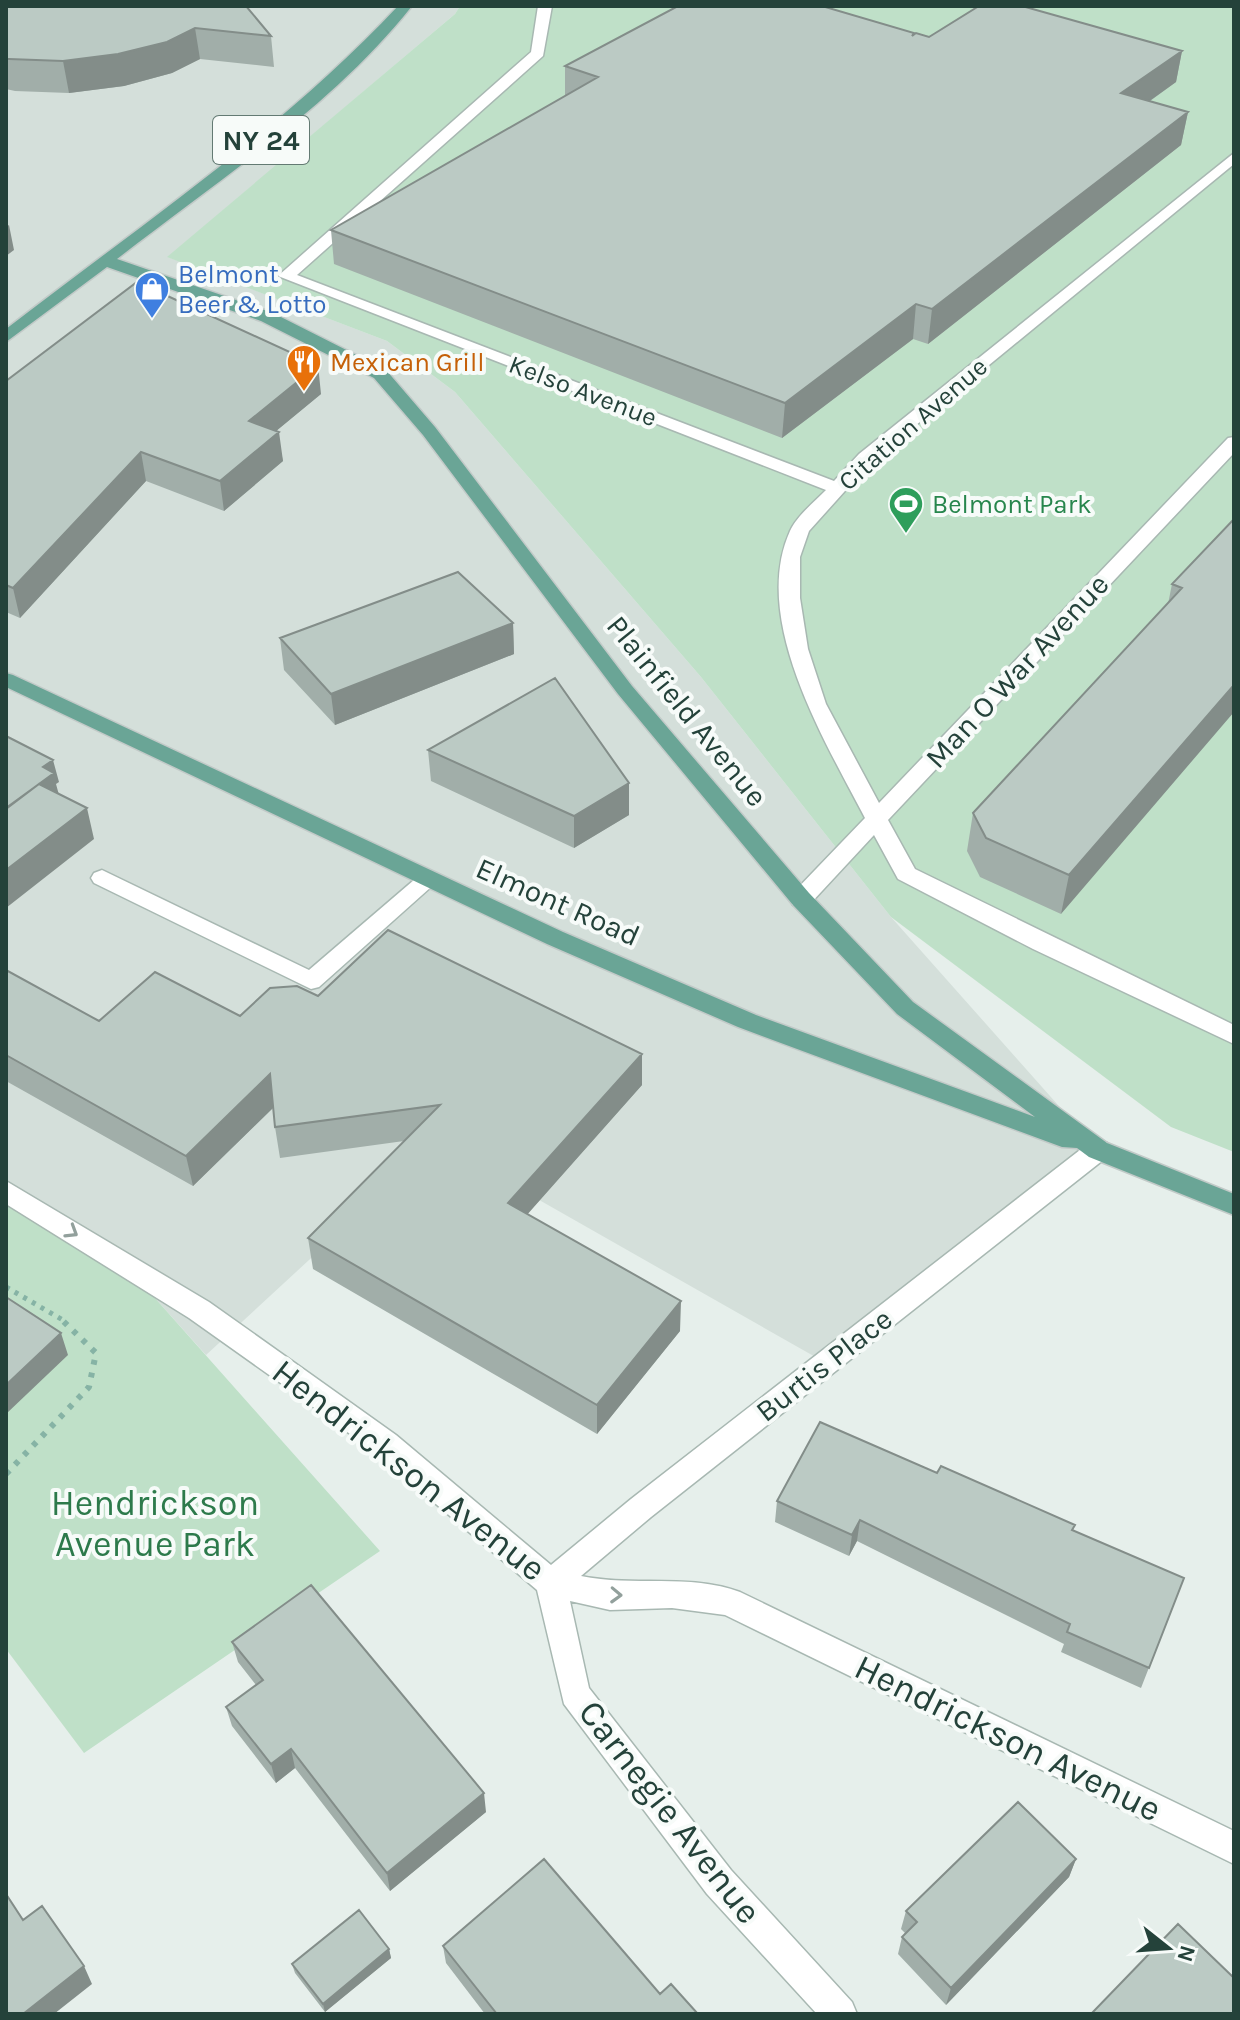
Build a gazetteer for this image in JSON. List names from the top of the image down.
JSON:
{
  "streets": {
    "main road": ["NY 24", "Plainfield Avenue", "Elmont Road"],
    "street": [
      "Kelso Avenue",
      "Citation Avenue",
      "Man O War Avenue",
      "Burtis Place",
      "Hendrickson Avenue",
      "Carnegie Avenue"
    ]
  },
  "crossings": [
    ["NY 24", "Plainfield Avenue"],
    ["Kelso Avenue", "Citation Avenue"],
    ["Citation Avenue", "Man O War Avenue"],
    ["Man O War Avenue", "Plainfield Avenue"],
    ["Plainfield Avenue", "Elmont Road"],
    ["Plainfield Avenue", "Burtis Place"],
    ["Elmont Road", "Burtis Place"],
    ["Burtis Place", "Hendrickson Avenue"],
    ["Burtis Place", "Carnegie Avenue"],
    ["Hendrickson Avenue", "Carnegie Avenue"]
  ],
  "one_way": ["Hendrickson Avenue"],
  "parks": ["Hendrickson Avenue Park"],
  "places": {
    "shop": ["Belmont Beer & Lotto"],
    "restaurant": ["Mexican Grill"],
    "sports": ["Belmont Park"]
  },
  "north": "right"
}
